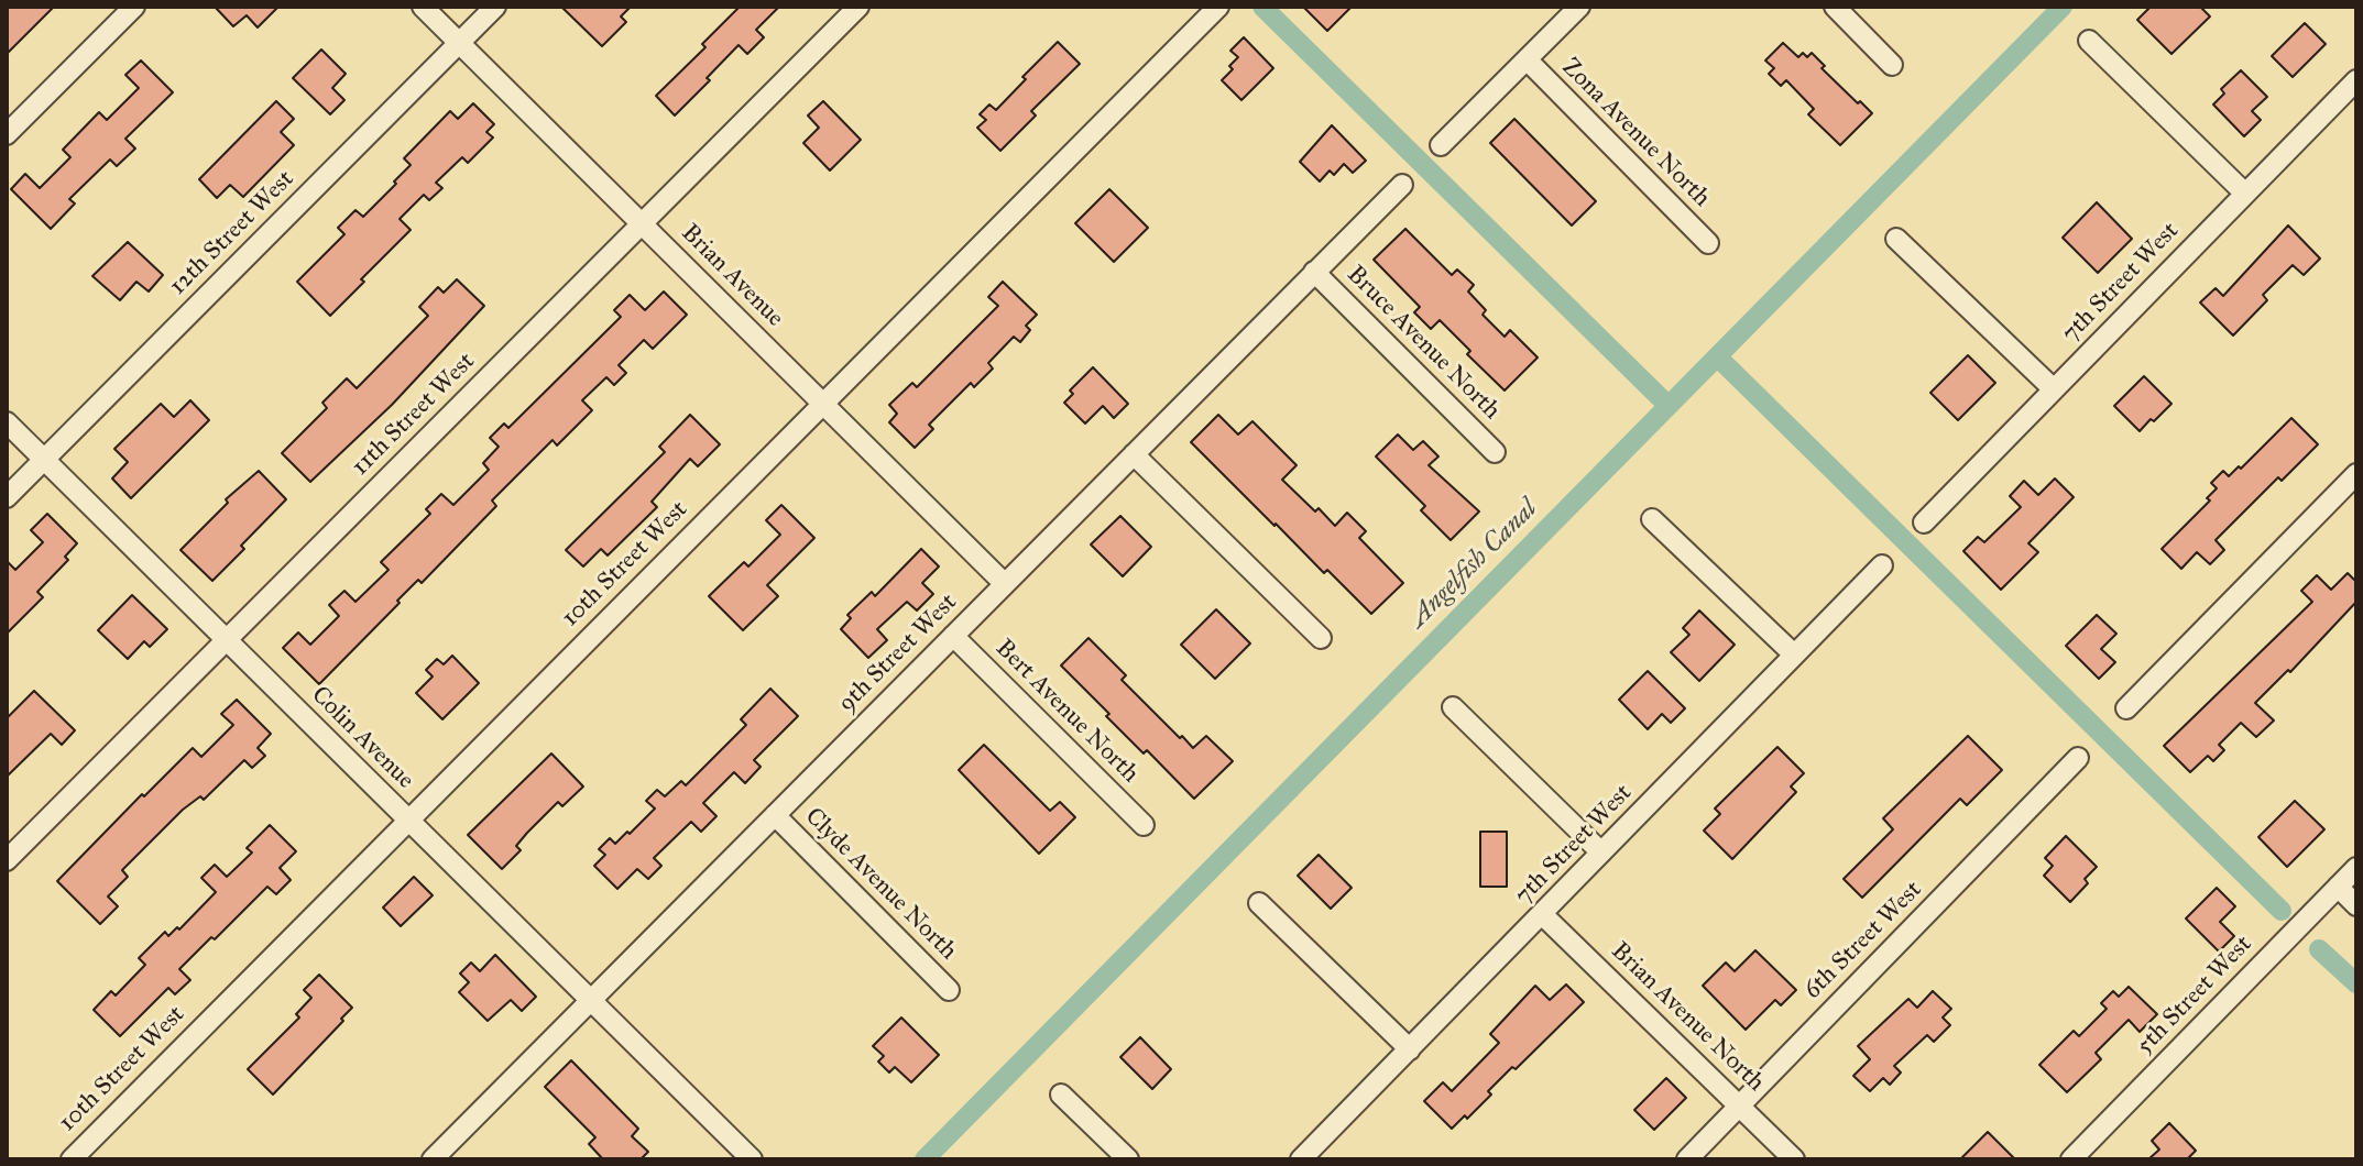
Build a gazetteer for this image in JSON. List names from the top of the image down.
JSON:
{
  "streets": {
    "street": [
      "Zona Avenue North",
      "12th Street West",
      "Brian Avenue",
      "7th Street West",
      "Bruce Avenue North",
      "11th Street West",
      "10th Street West",
      "9th Street West",
      "Bert Avenue North",
      "Colin Avenue",
      "Clyde Avenue North",
      "6th Street West",
      "5th Street West",
      "Brian Avenue North"
    ]
  },
  "crossings": [
    ["12th Street West", "Brian Avenue"],
    ["12th Street West", "Colin Avenue"],
    ["Brian Avenue", "11th Street West"],
    ["Brian Avenue", "10th Street West"],
    ["Brian Avenue", "9th Street West"],
    ["7th Street West", "Brian Avenue North"],
    ["Bruce Avenue North", "9th Street West"],
    ["11th Street West", "Colin Avenue"],
    ["10th Street West", "Colin Avenue"],
    ["9th Street West", "Bert Avenue North"],
    ["9th Street West", "Colin Avenue"],
    ["9th Street West", "Clyde Avenue North"],
    ["6th Street West", "Brian Avenue North"]
  ],
  "water": ["Angelfish Canal"]
}
